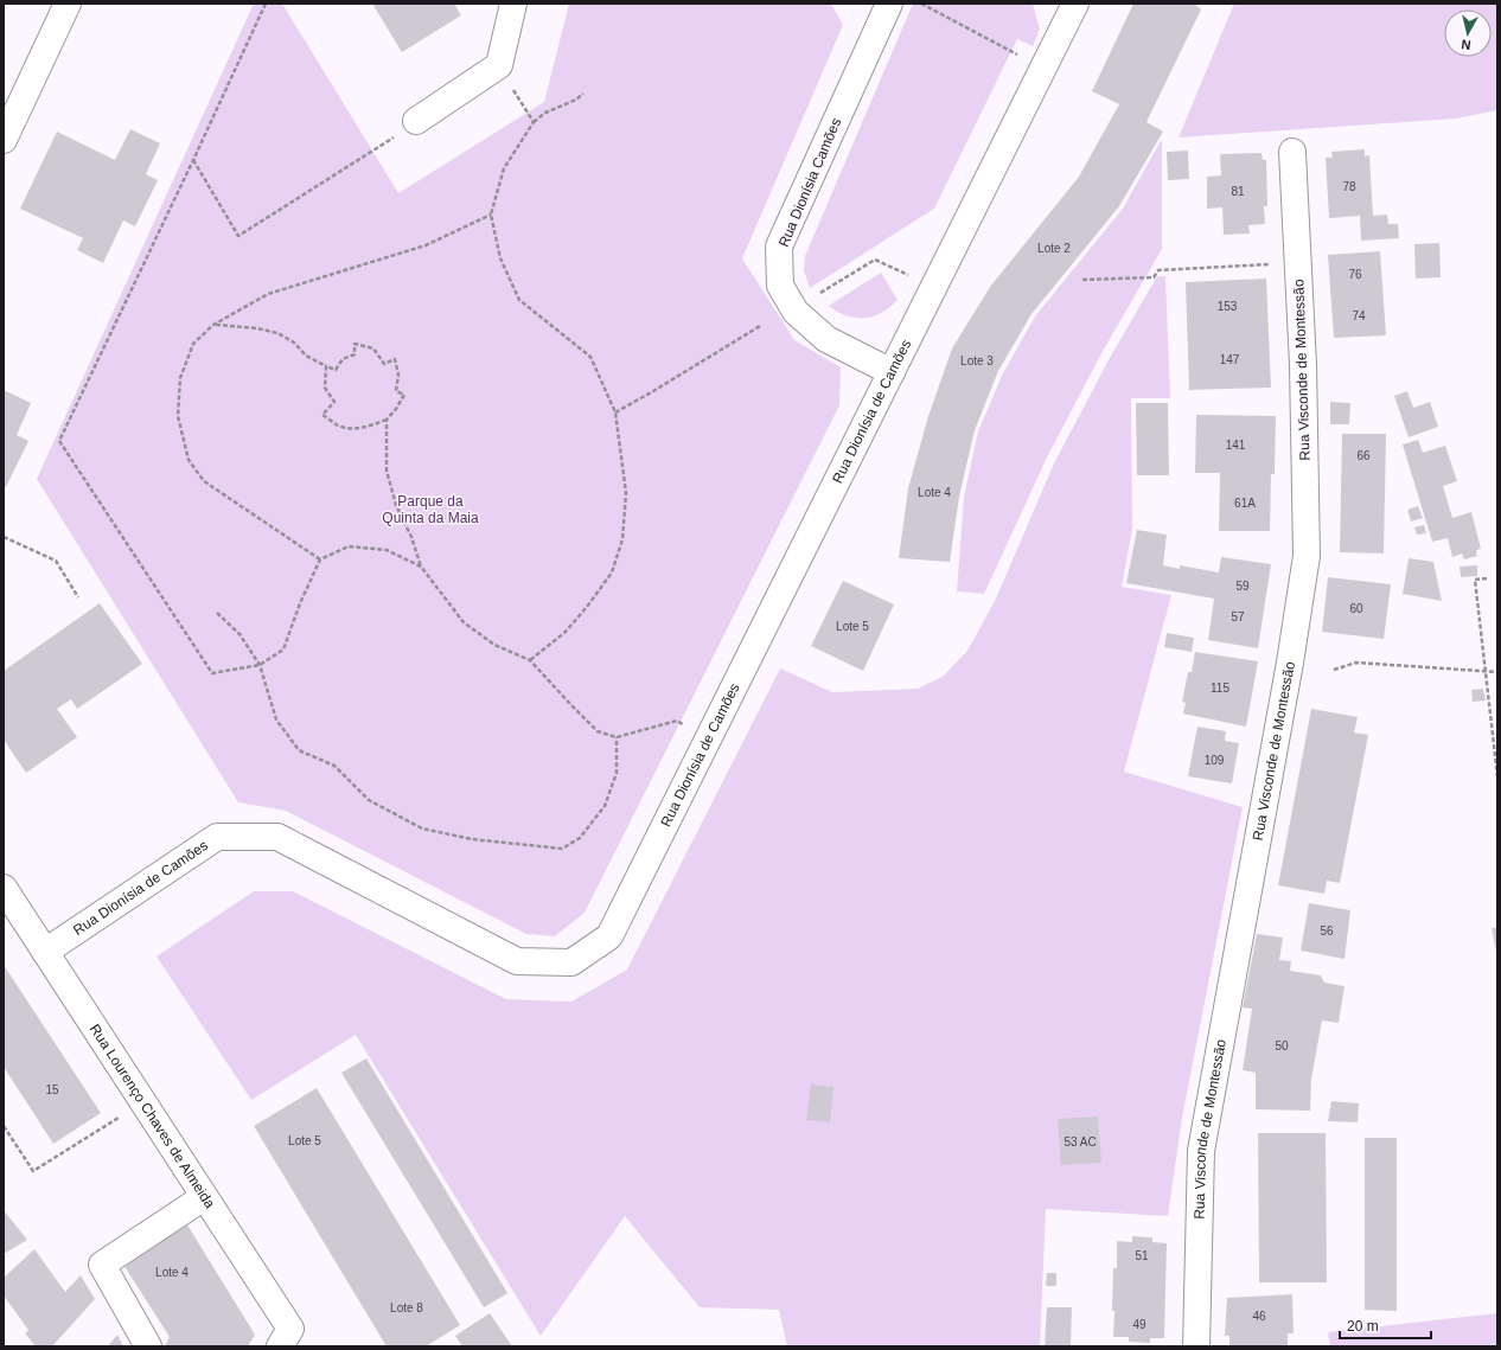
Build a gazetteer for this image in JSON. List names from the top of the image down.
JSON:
{
  "streets": {
    "street": [
      "Rua Dionísia Camões",
      "Rua Visconde de Montessão",
      "Rua Dionísia de Camões",
      "Rua Lourenço Chaves de Almeida"
    ]
  },
  "crossings": [
    ["Rua Dionísia Camões", "Rua Dionísia de Camões"],
    ["Rua Dionísia de Camões", "Rua Lourenço Chaves de Almeida"]
  ],
  "parks": ["Parque da Quinta da Maia"],
  "house_numbers": [
    "78",
    "81",
    "Lote 2",
    "76",
    "153",
    "74",
    "147",
    "Lote 3",
    "141",
    "66",
    "Lote 4",
    "61A",
    "59",
    "60",
    "57",
    "Lote 5",
    "115",
    "109",
    "56",
    "50",
    "15",
    "Lote 5",
    "53 AC",
    "51",
    "Lote 4",
    "Lote 8",
    "46",
    "49"
  ],
  "scale_bar": "20 m",
  "north": "bottom"
}
